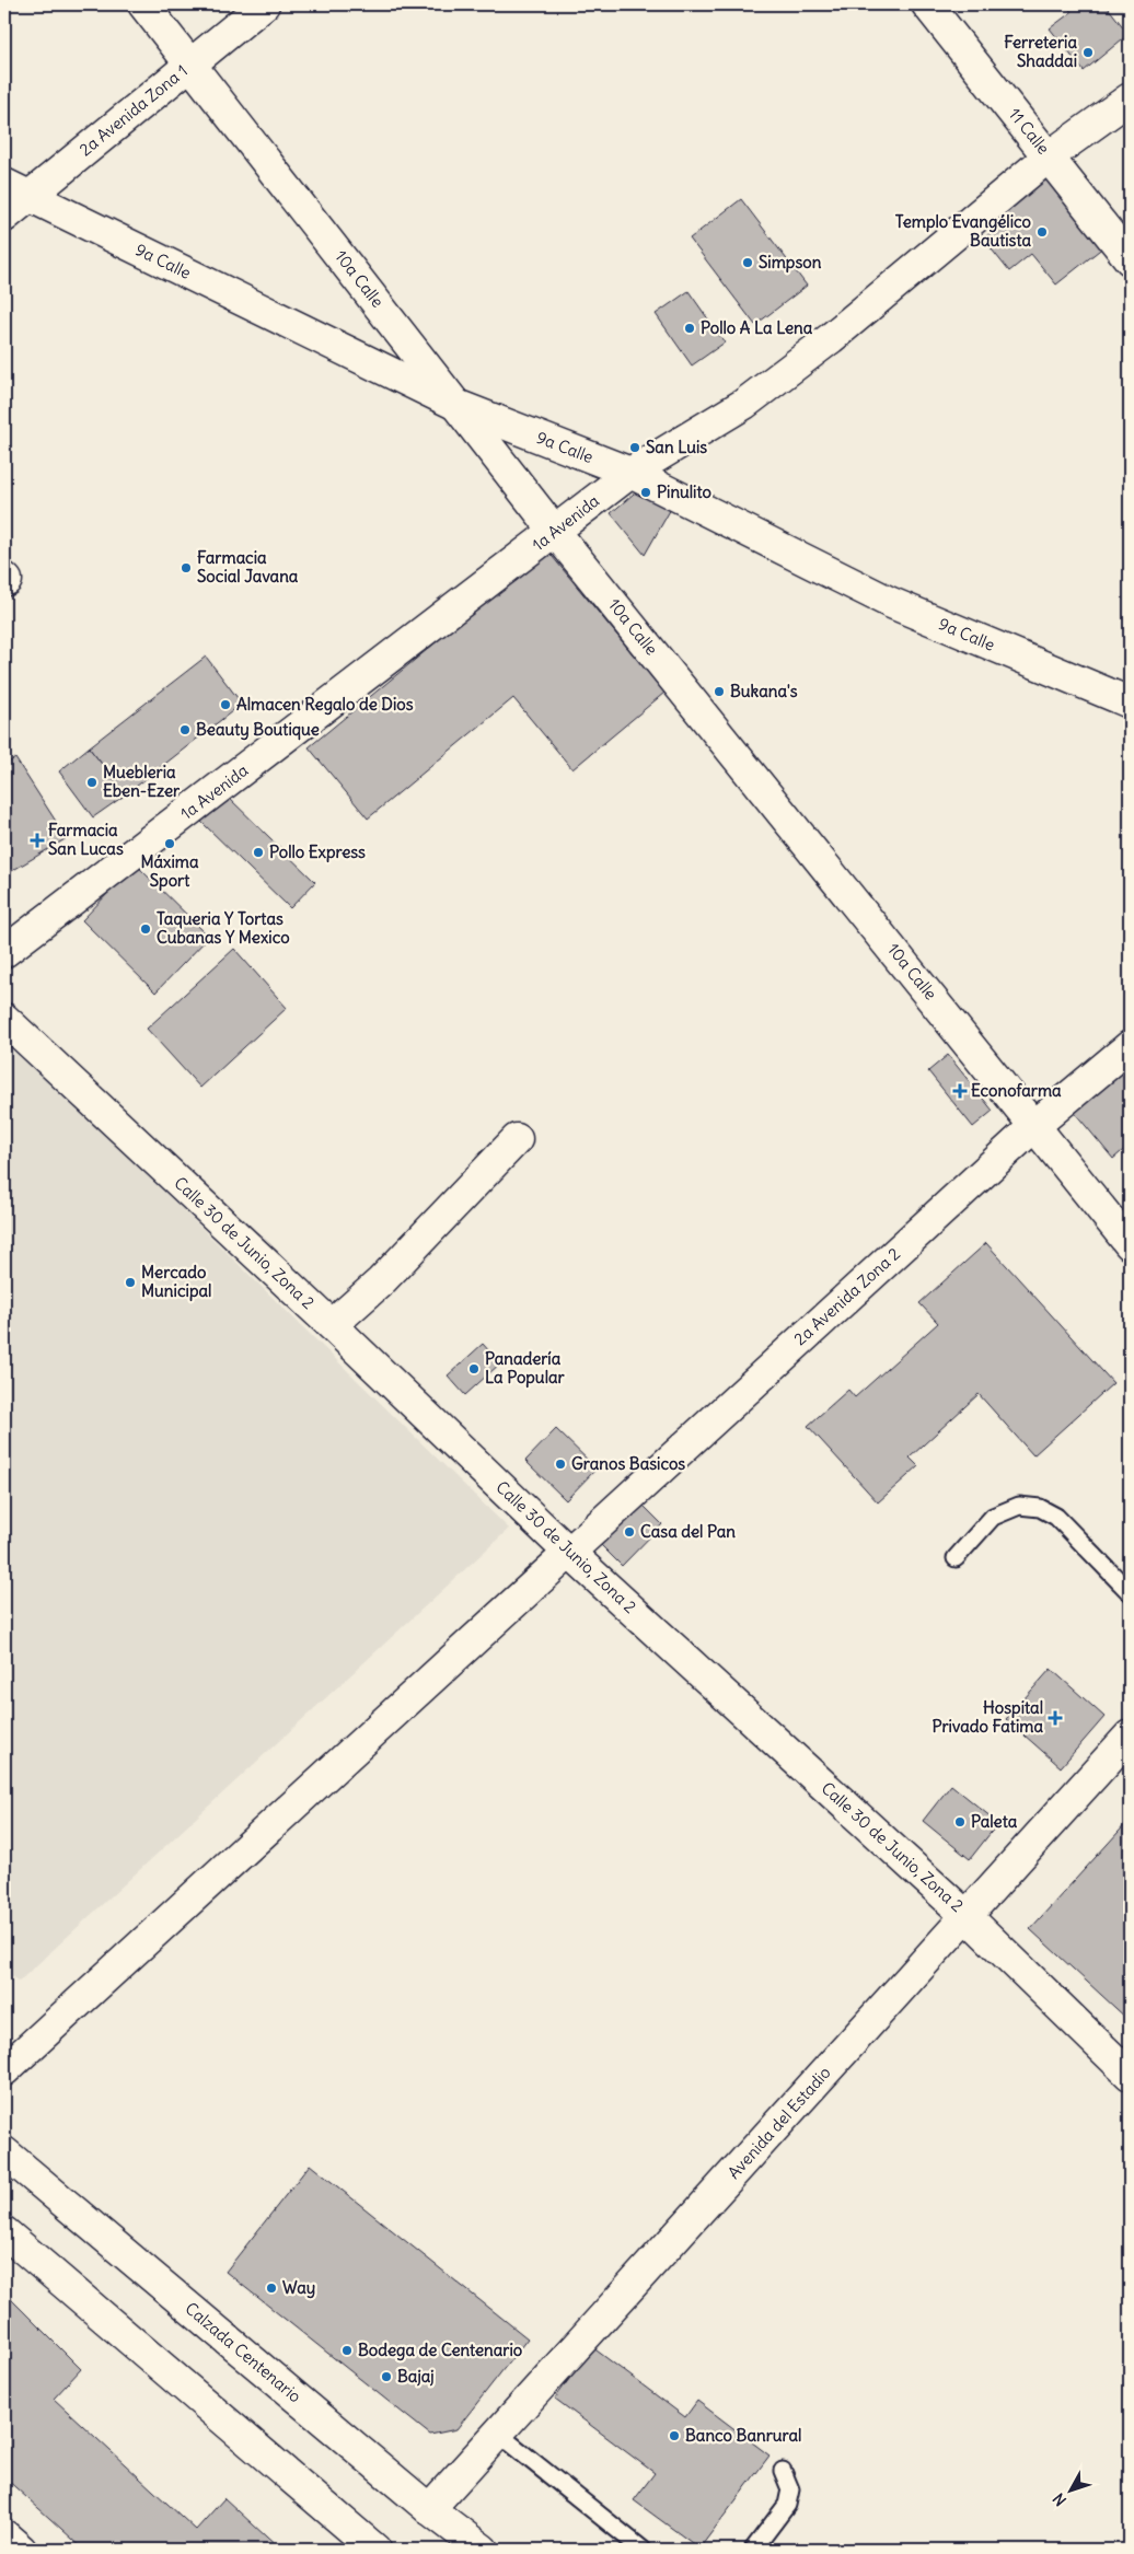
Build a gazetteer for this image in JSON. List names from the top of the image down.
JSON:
{
  "streets": {
    "street": [
      "2a Avenida Zona 1",
      "11 Calle",
      "9a Calle",
      "10a Calle",
      "1a Avenida",
      "Calle 30 de Junio, Zona 2",
      "2a Avenida Zona 2",
      "Avenida del Estadio",
      "Calzada Centenario"
    ]
  },
  "crossings": [
    ["2a Avenida Zona 1", "9a Calle"],
    ["2a Avenida Zona 1", "10a Calle"],
    ["11 Calle", "1a Avenida"],
    ["9a Calle", "10a Calle"],
    ["9a Calle", "1a Avenida"],
    ["10a Calle", "1a Avenida"],
    ["10a Calle", "2a Avenida Zona 2"],
    ["Calle 30 de Junio, Zona 2", "2a Avenida Zona 2"],
    ["Calle 30 de Junio, Zona 2", "Avenida del Estadio"],
    ["Avenida del Estadio", "Calzada Centenario"]
  ],
  "places": {
    "other": [
      "Ferreteria Shaddai",
      "Templo Evangélico Bautista",
      "Simpson",
      "Pollo A La Lena",
      "San Luis",
      "Pinulito",
      "Farmacia Social Javana",
      "Bukana's",
      "Almacen Regalo de Dios",
      "Beauty Boutique",
      "Muebleria Eben-Ezer",
      "Máxima Sport",
      "Pollo Express",
      "Taqueria Y Tortas Cubanas Y Mexico",
      "Mercado Municipal",
      "Panadería La Popular",
      "Granos Basicos",
      "Casa del Pan",
      "Paleta",
      "Way",
      "Bodega de Centenario",
      "Bajaj",
      "Banco Banrural"
    ],
    "health": ["Farmacia San Lucas", "Econofarma", "Hospital Privado Fatima"]
  },
  "north": "bottom left"
}
